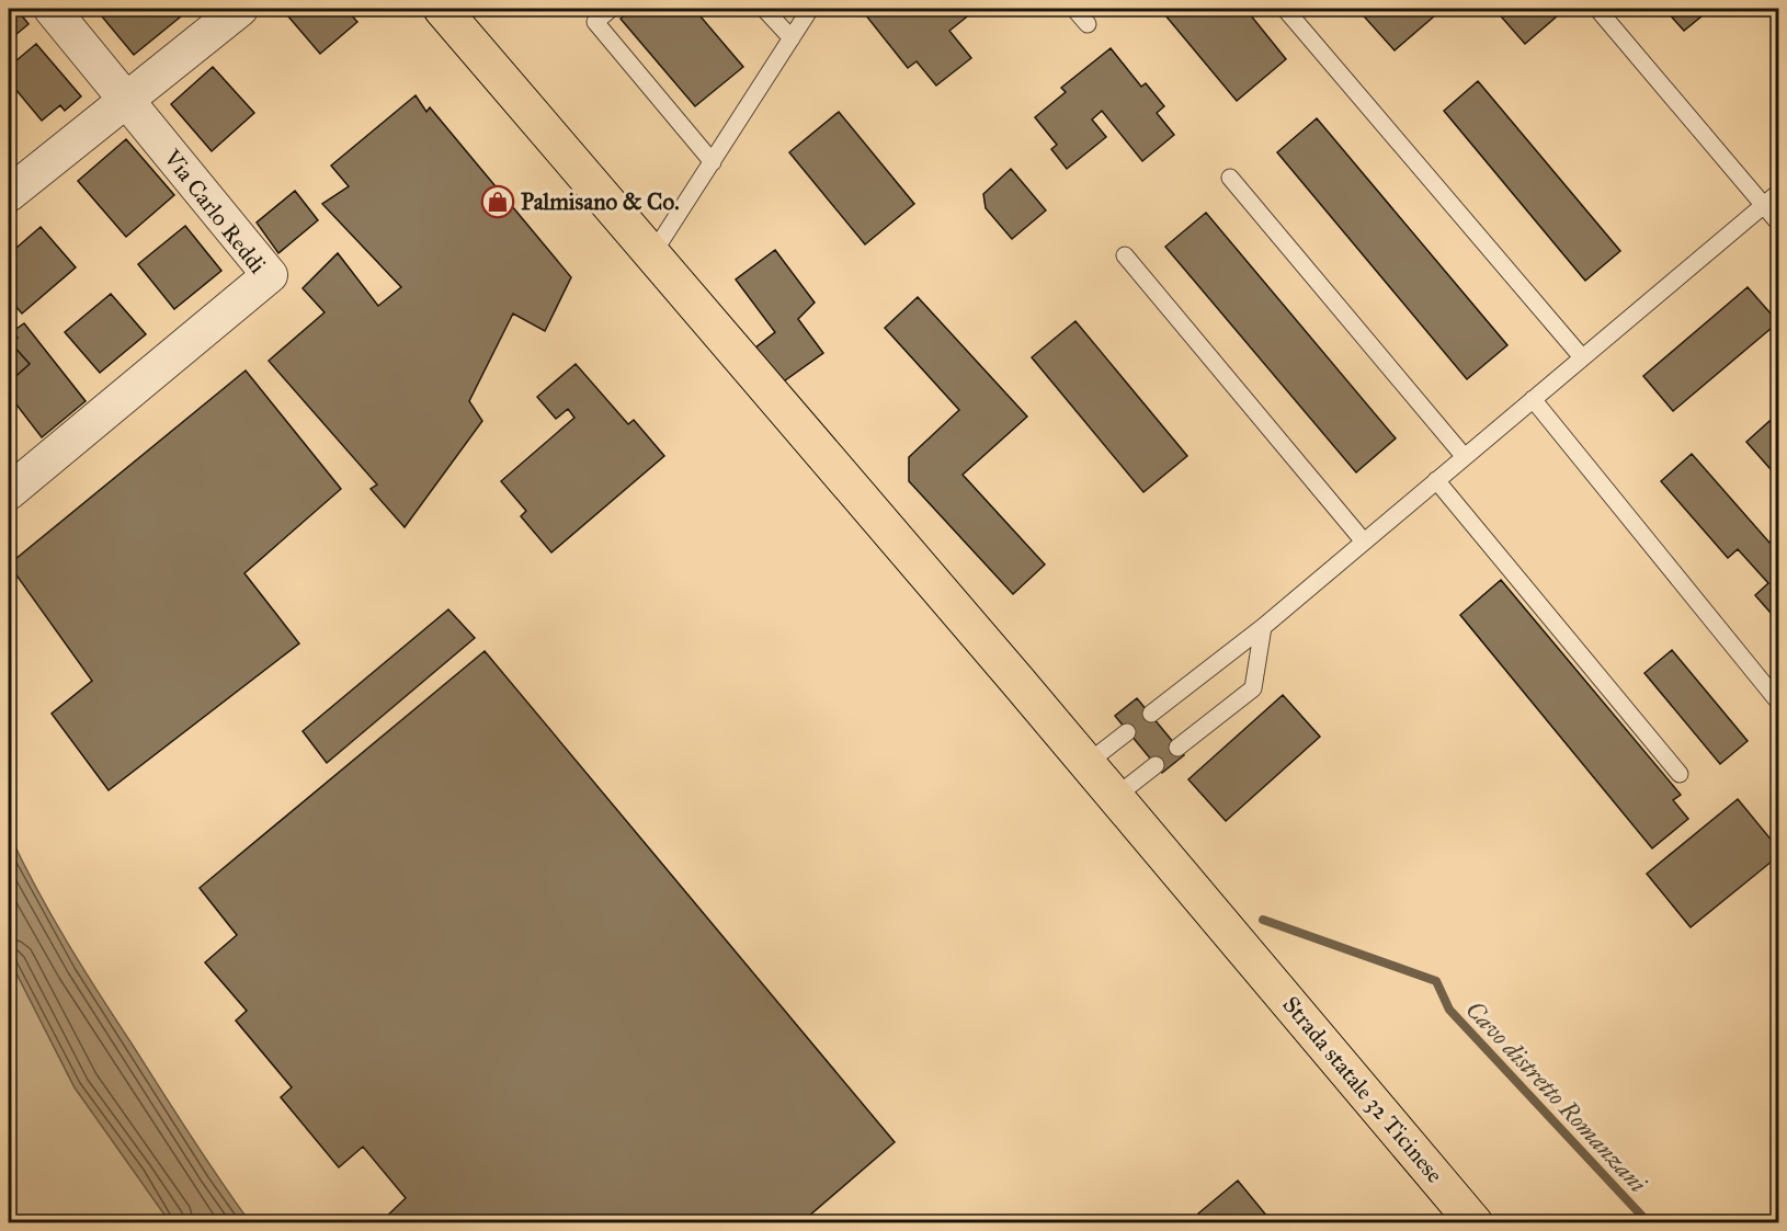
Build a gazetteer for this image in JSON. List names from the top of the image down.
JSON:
{
  "streets": {
    "main road": ["Strada statale 32 Ticinese"],
    "street": ["Via Carlo Reddi"]
  },
  "water": ["Cavo distretto Romanzani"],
  "places": {
    "shop": ["Palmisano & Co."]
  }
}
